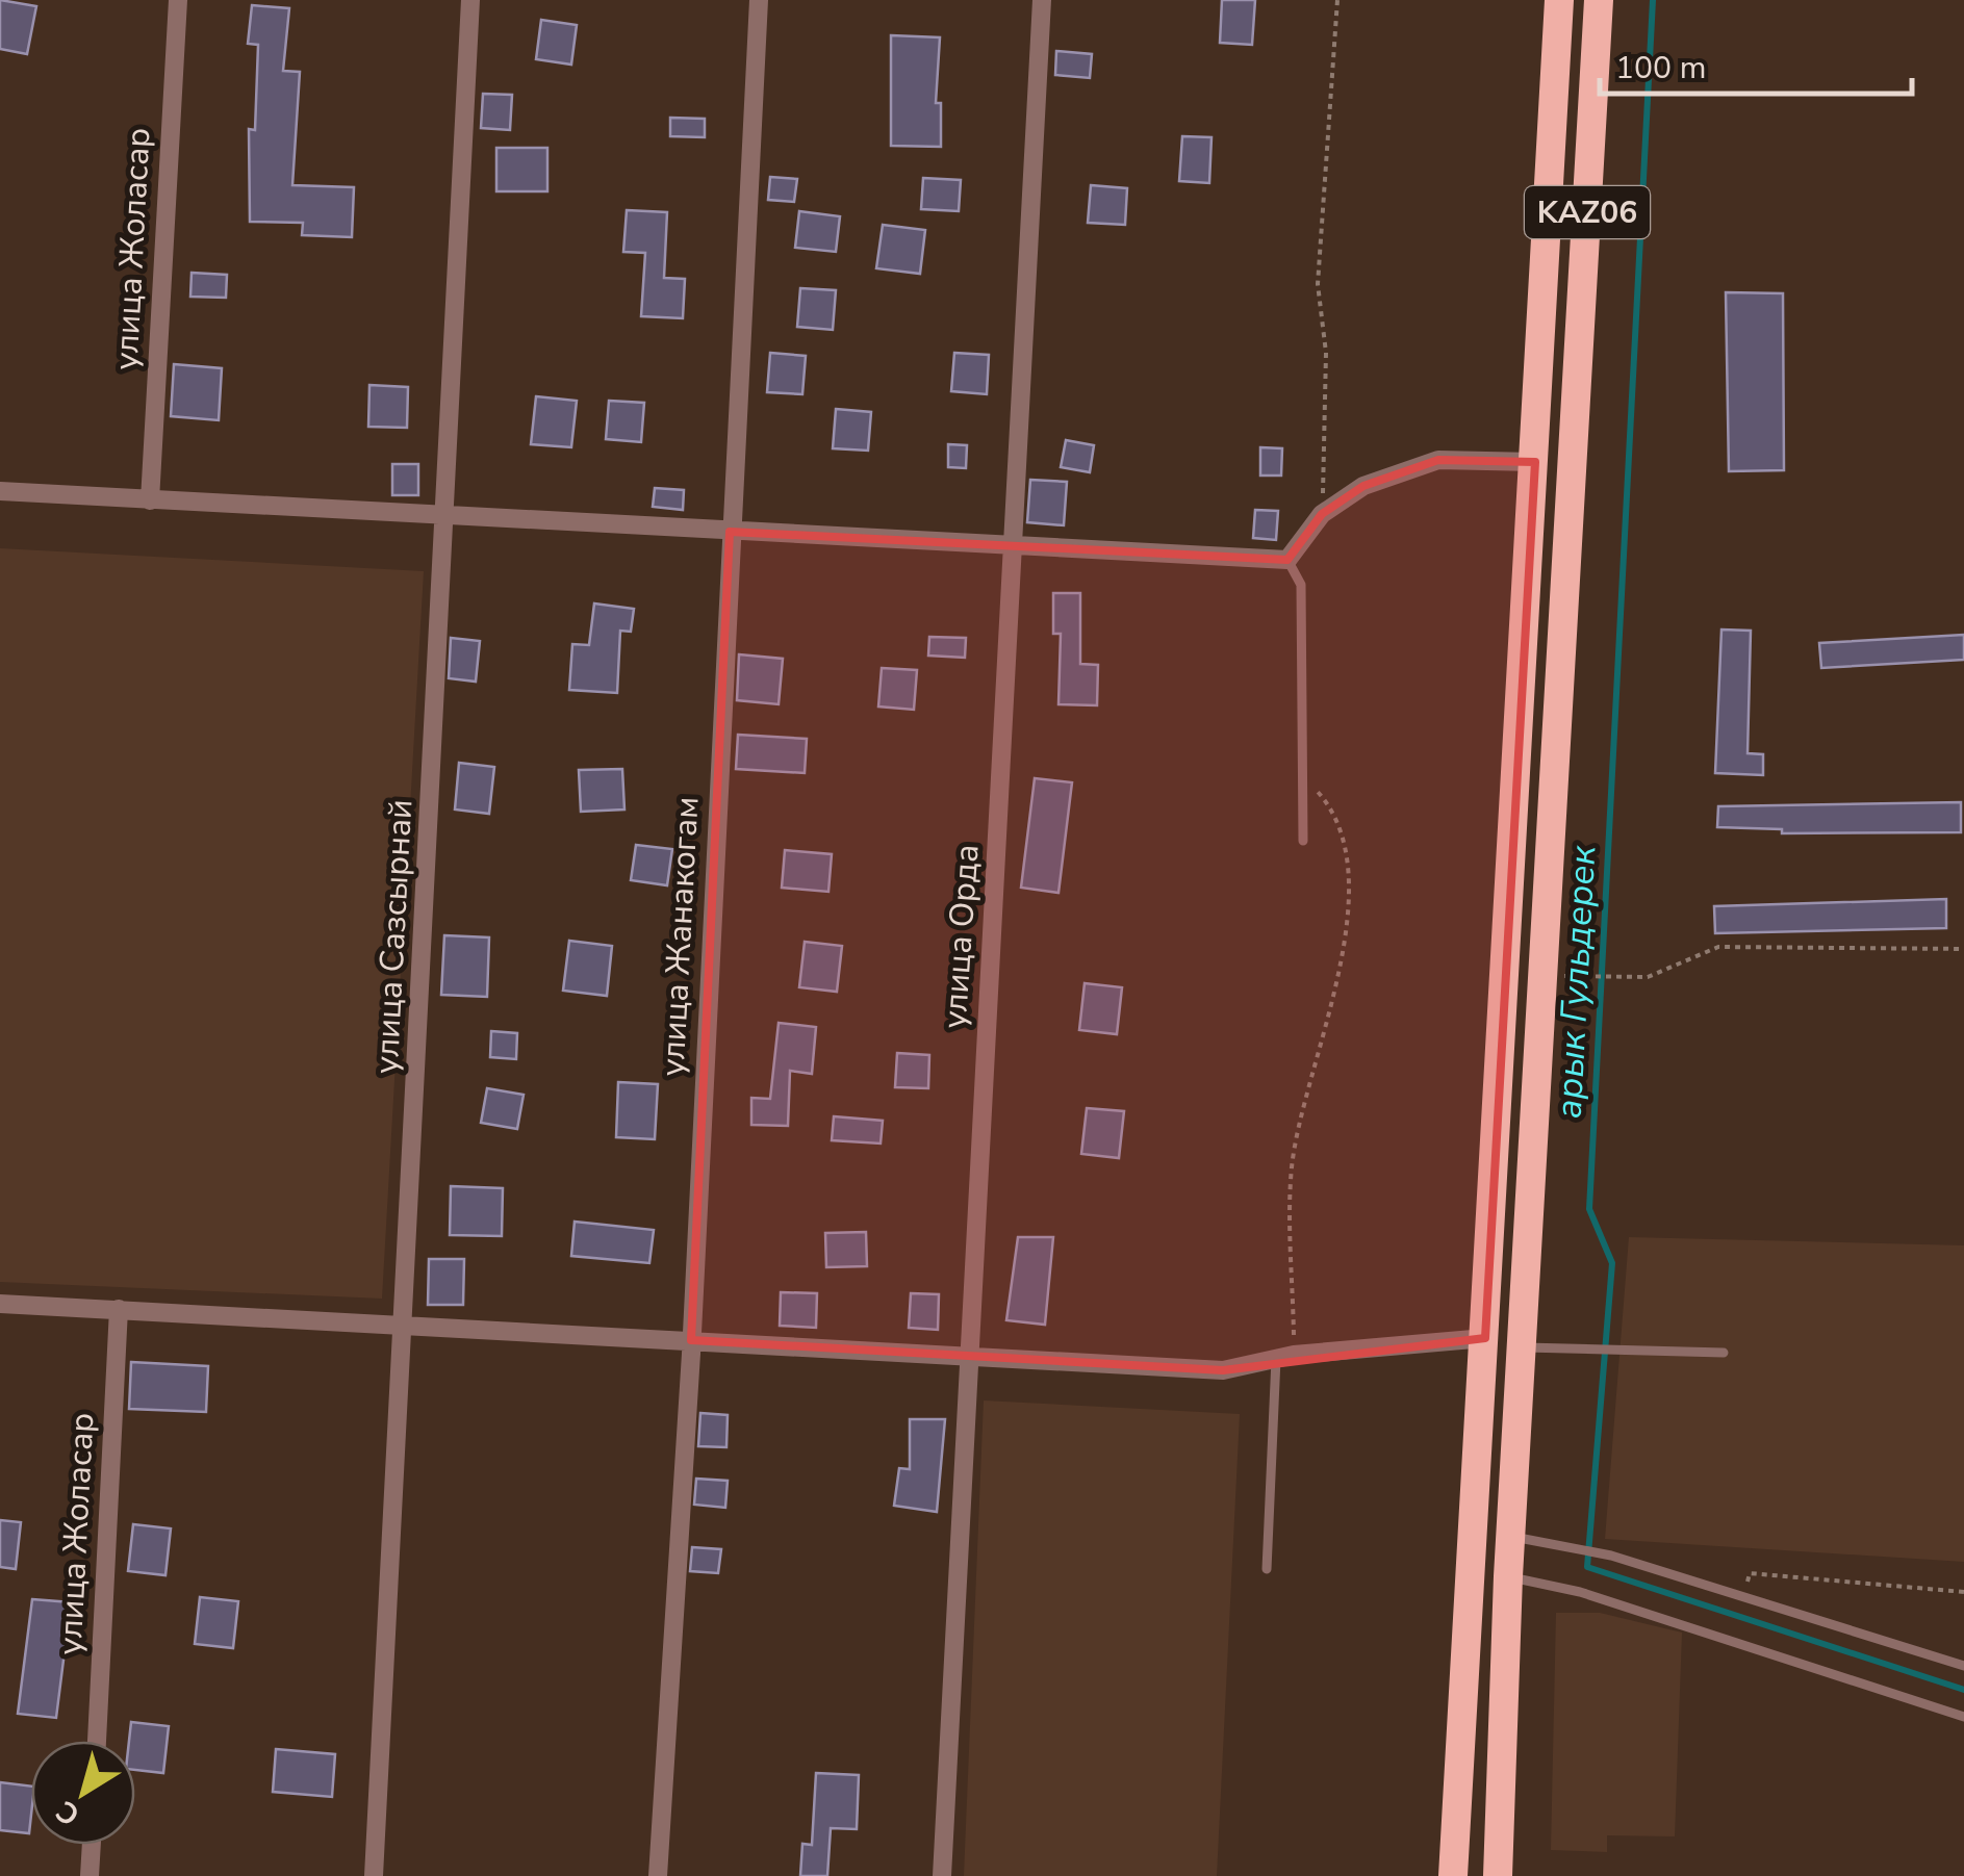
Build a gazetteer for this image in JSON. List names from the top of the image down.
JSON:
{
  "streets": {
    "highway": ["KАZ06"],
    "street": [
      "улица Жоласар",
      "улица Сазсырнай",
      "улица Жанакогам",
      "улица Орда"
    ]
  },
  "water": ["арык Гульдерек"],
  "scale_bar": "100 m",
  "north": "bottom left"
}
